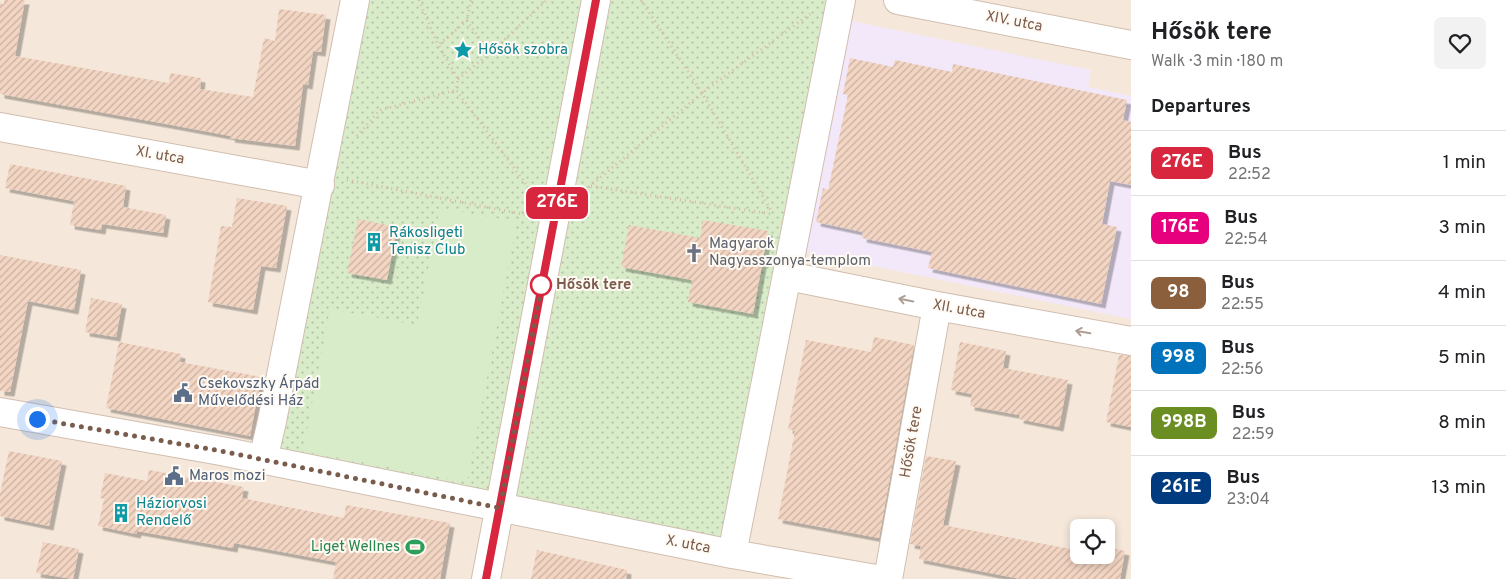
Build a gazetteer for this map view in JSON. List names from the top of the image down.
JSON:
{
  "streets": {
    "street": [
      "XIV. utca",
      "XI. utca",
      "XII. utca",
      "Hősök tere",
      "X. utca"
    ]
  },
  "crossings": [
    ["XII. utca", "Hősök tere"]
  ],
  "one_way": ["XII. utca"],
  "places": {
    "place": ["Hősök szobra"],
    "building": ["Rákosligeti Tenisz Club", "Háziorvosi Rendelő"],
    "church": ["Magyarok Nagyasszonya-templom"],
    "other": ["Hősök tere"],
    "public building": ["Csekovszky Árpád Művelődési Ház", "Maros mozi"],
    "sports": ["Liget Wellnes"]
  },
  "lines": ["bus line 276E"],
  "page": {
    "on_map": "276E",
    "heading": [
      ["Hősök tere", "Walk · 3 min · 180 m"],
      "Departures"
    ],
    "list": [
      {
        "mark": "276E",
        "name": "Bus",
        "note": "22:52",
        "value": "1 min"
      },
      {
        "mark": "176E",
        "name": "Bus",
        "note": "22:54",
        "value": "3 min"
      },
      {
        "mark": "98",
        "name": "Bus",
        "note": "22:55",
        "value": "4 min"
      },
      {
        "mark": "998",
        "name": "Bus",
        "note": "22:56",
        "value": "5 min"
      },
      {
        "mark": "998B",
        "name": "Bus",
        "note": "22:59",
        "value": "8 min"
      },
      {
        "mark": "261E",
        "name": "Bus",
        "note": "23:04",
        "value": "13 min"
      }
    ]
  }
}
